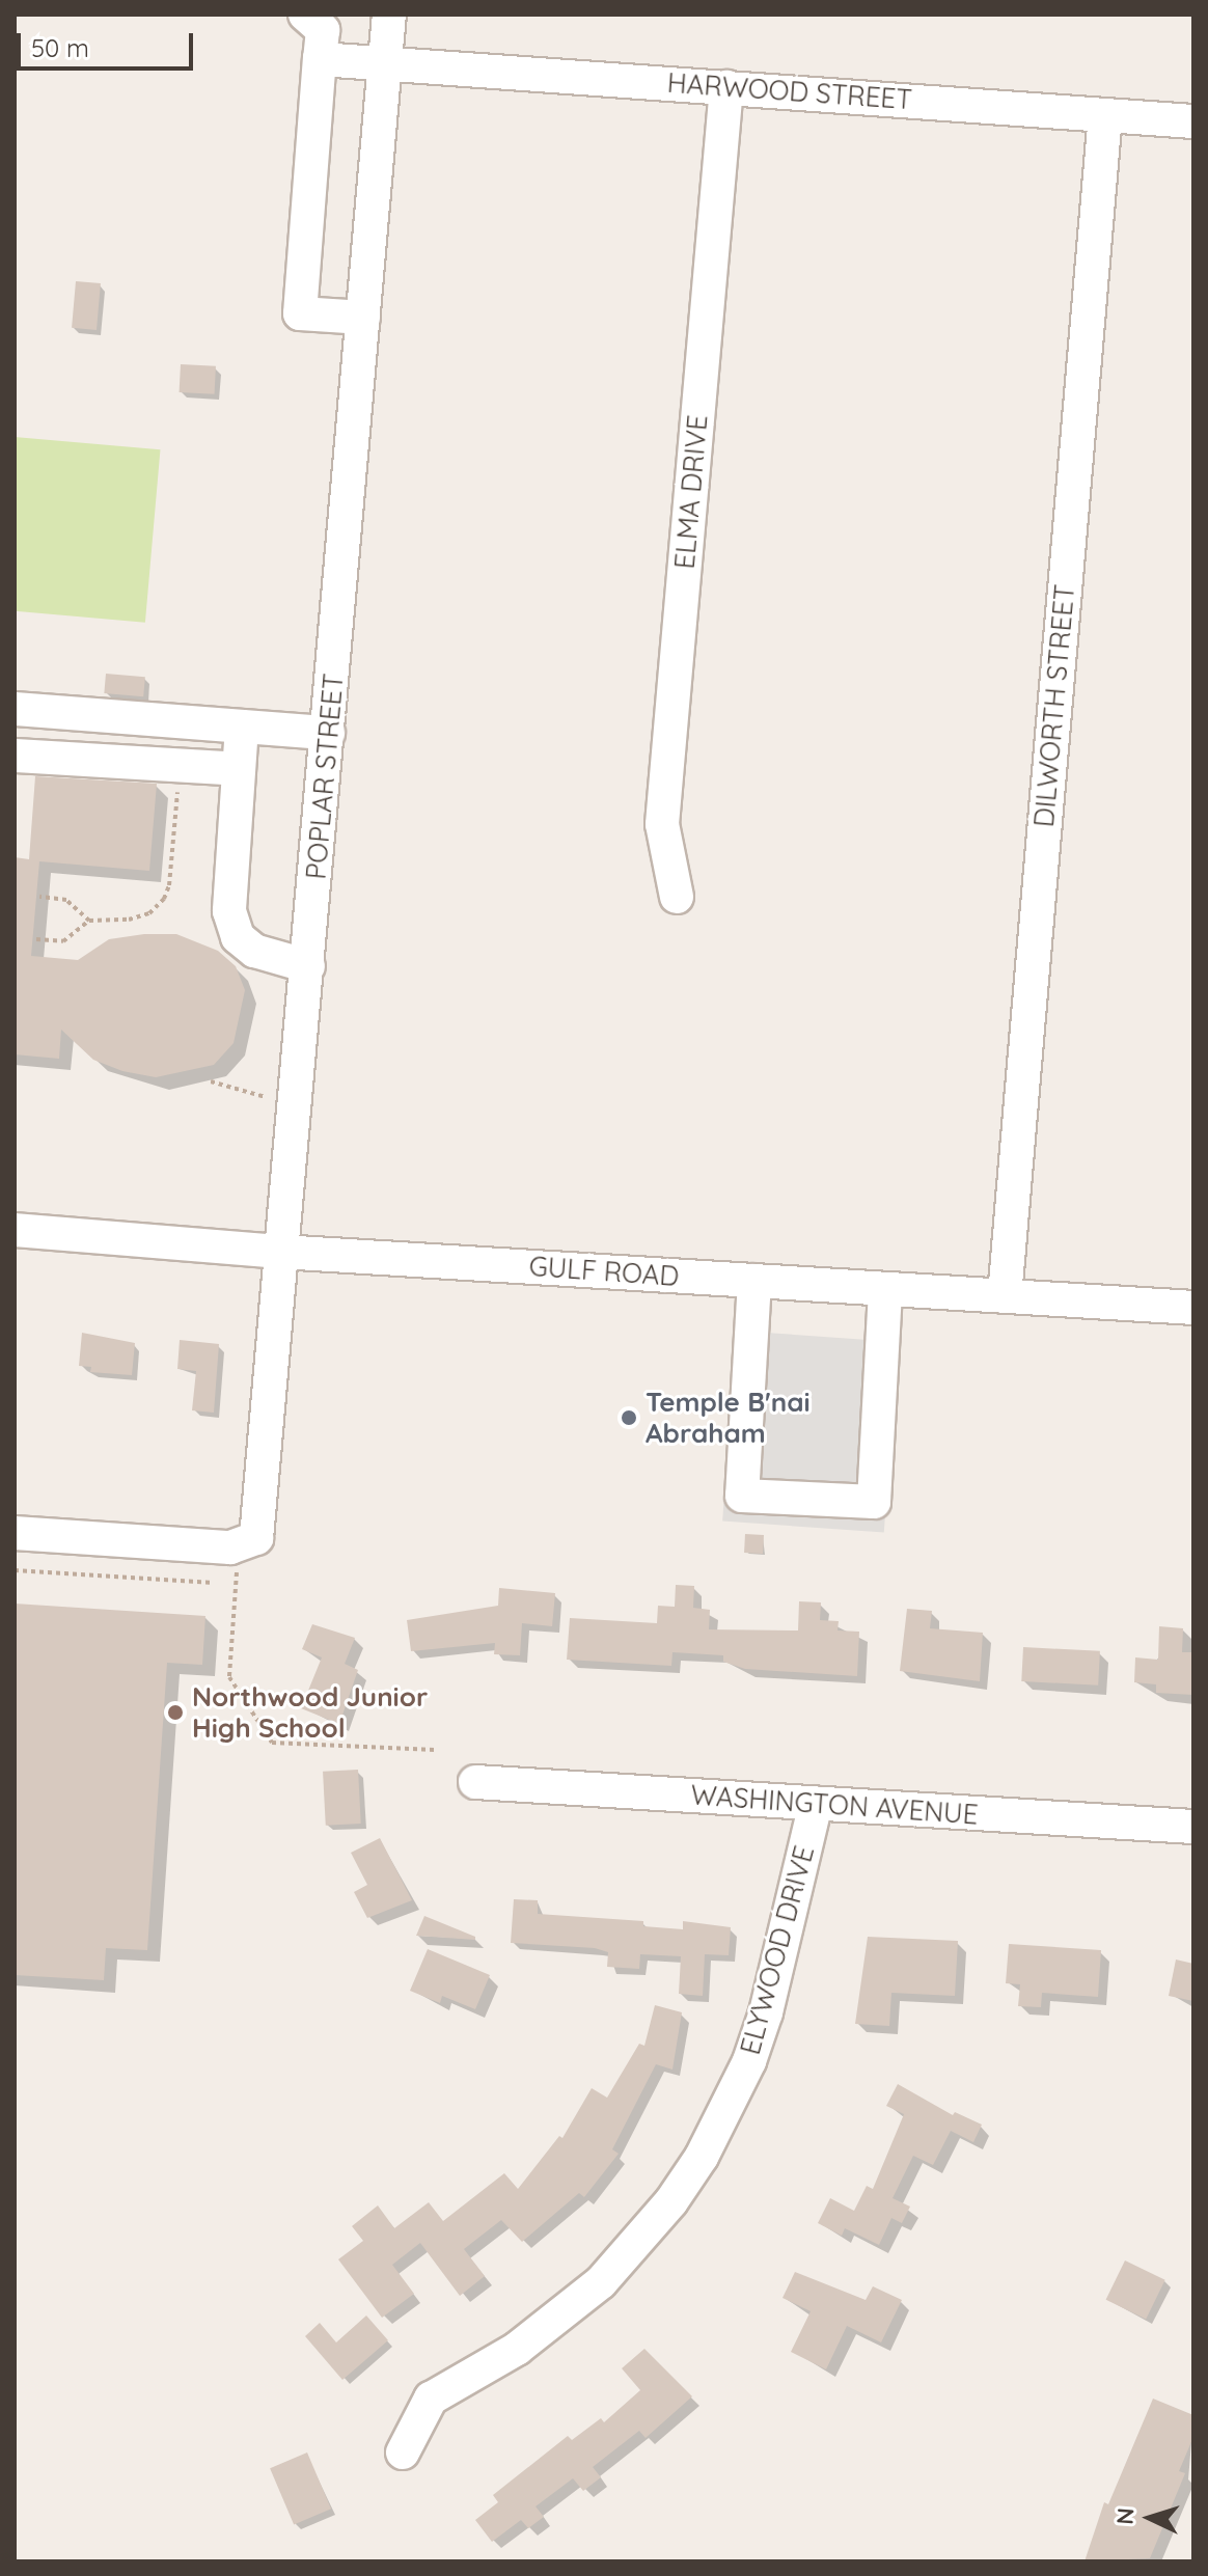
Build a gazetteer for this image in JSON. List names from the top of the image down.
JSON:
{
  "streets": {
    "street": [
      "HARWOOD STREET",
      "ELMA DRIVE",
      "DILWORTH STREET",
      "POPLAR STREET",
      "GULF ROAD",
      "WASHINGTON AVENUE",
      "ELYWOOD DRIVE"
    ]
  },
  "crossings": [
    ["HARWOOD STREET", "ELMA DRIVE"],
    ["HARWOOD STREET", "DILWORTH STREET"],
    ["HARWOOD STREET", "POPLAR STREET"],
    ["DILWORTH STREET", "GULF ROAD"],
    ["POPLAR STREET", "GULF ROAD"],
    ["WASHINGTON AVENUE", "ELYWOOD DRIVE"]
  ],
  "places": ["Temple B'nai Abraham", "Northwood Junior High School"],
  "scale_bar": "50 m",
  "north": "left"
}
